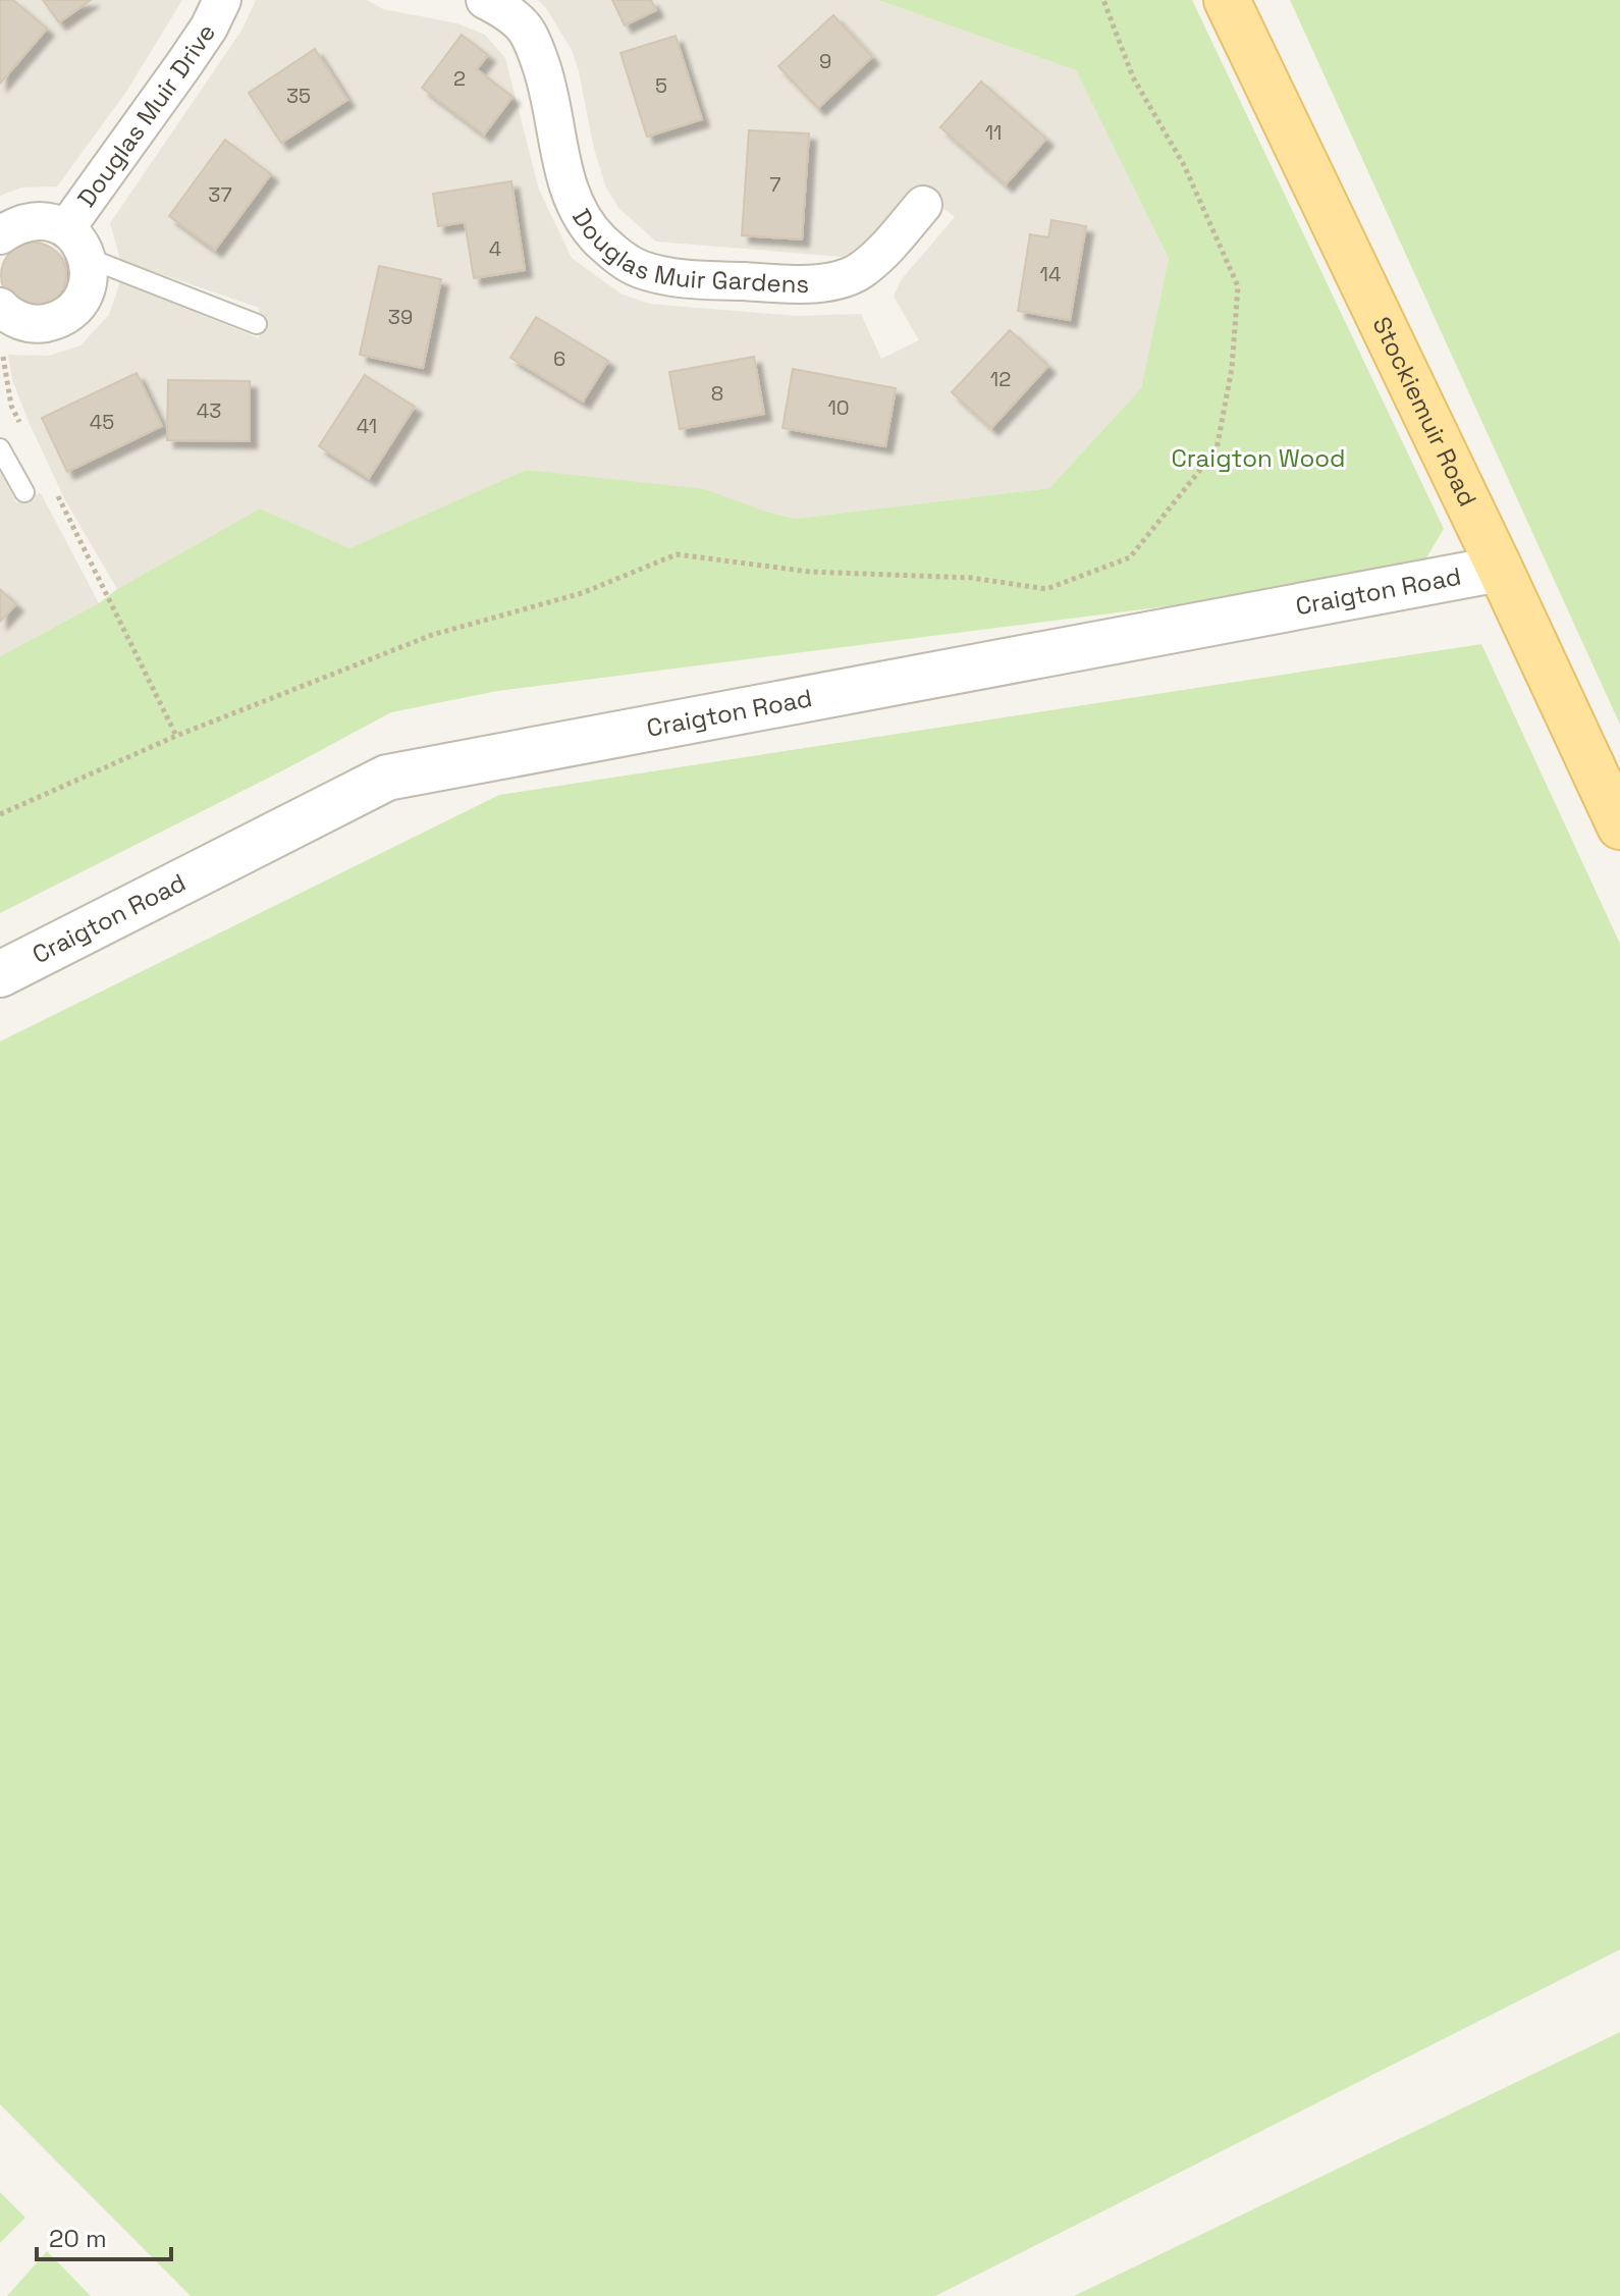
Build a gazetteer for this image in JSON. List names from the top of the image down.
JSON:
{
  "streets": {
    "main road": ["Stockiemuir Road"],
    "street": ["Douglas Muir Drive", "Douglas Muir Gardens", "Craigton Road"]
  },
  "crossings": [
    ["Stockiemuir Road", "Craigton Road"]
  ],
  "parks": ["Craigton Wood"],
  "house_numbers": [
    "9",
    "2",
    "5",
    "35",
    "11",
    "7",
    "37",
    "4",
    "14",
    "39",
    "6",
    "12",
    "8",
    "10",
    "43",
    "45",
    "41"
  ],
  "scale_bar": "20 m"
}
